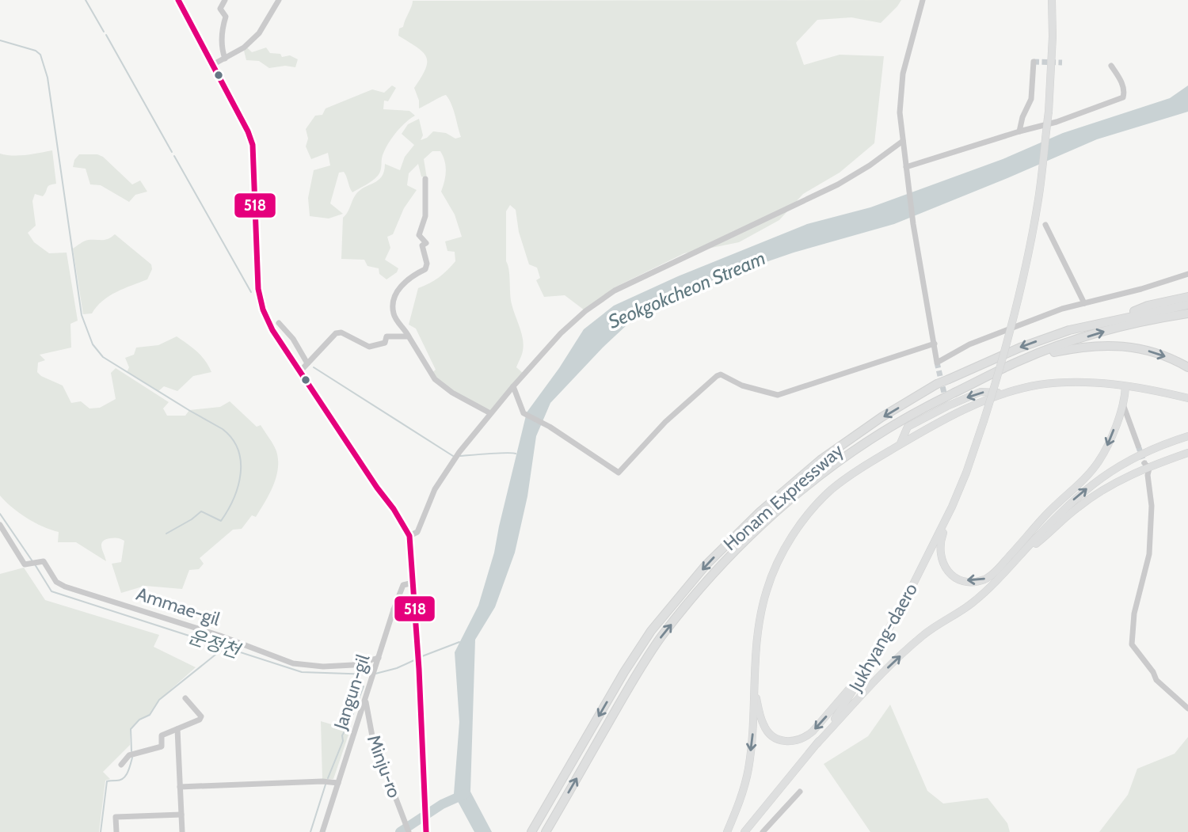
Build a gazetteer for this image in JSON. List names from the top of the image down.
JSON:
{
  "streets": {
    "highway": ["Honam Expressway"],
    "main road": ["Jukhyang-daero", "Minju-ro"],
    "street": ["Ammae-gil", "Jangun-gil"]
  },
  "crossings": [
    ["Ammae-gil", "Jangun-gil"],
    ["Jangun-gil", "Minju-ro"]
  ],
  "water": ["Seokgokcheon Stream", "운정천"],
  "lines": ["transit line 518"]
}
